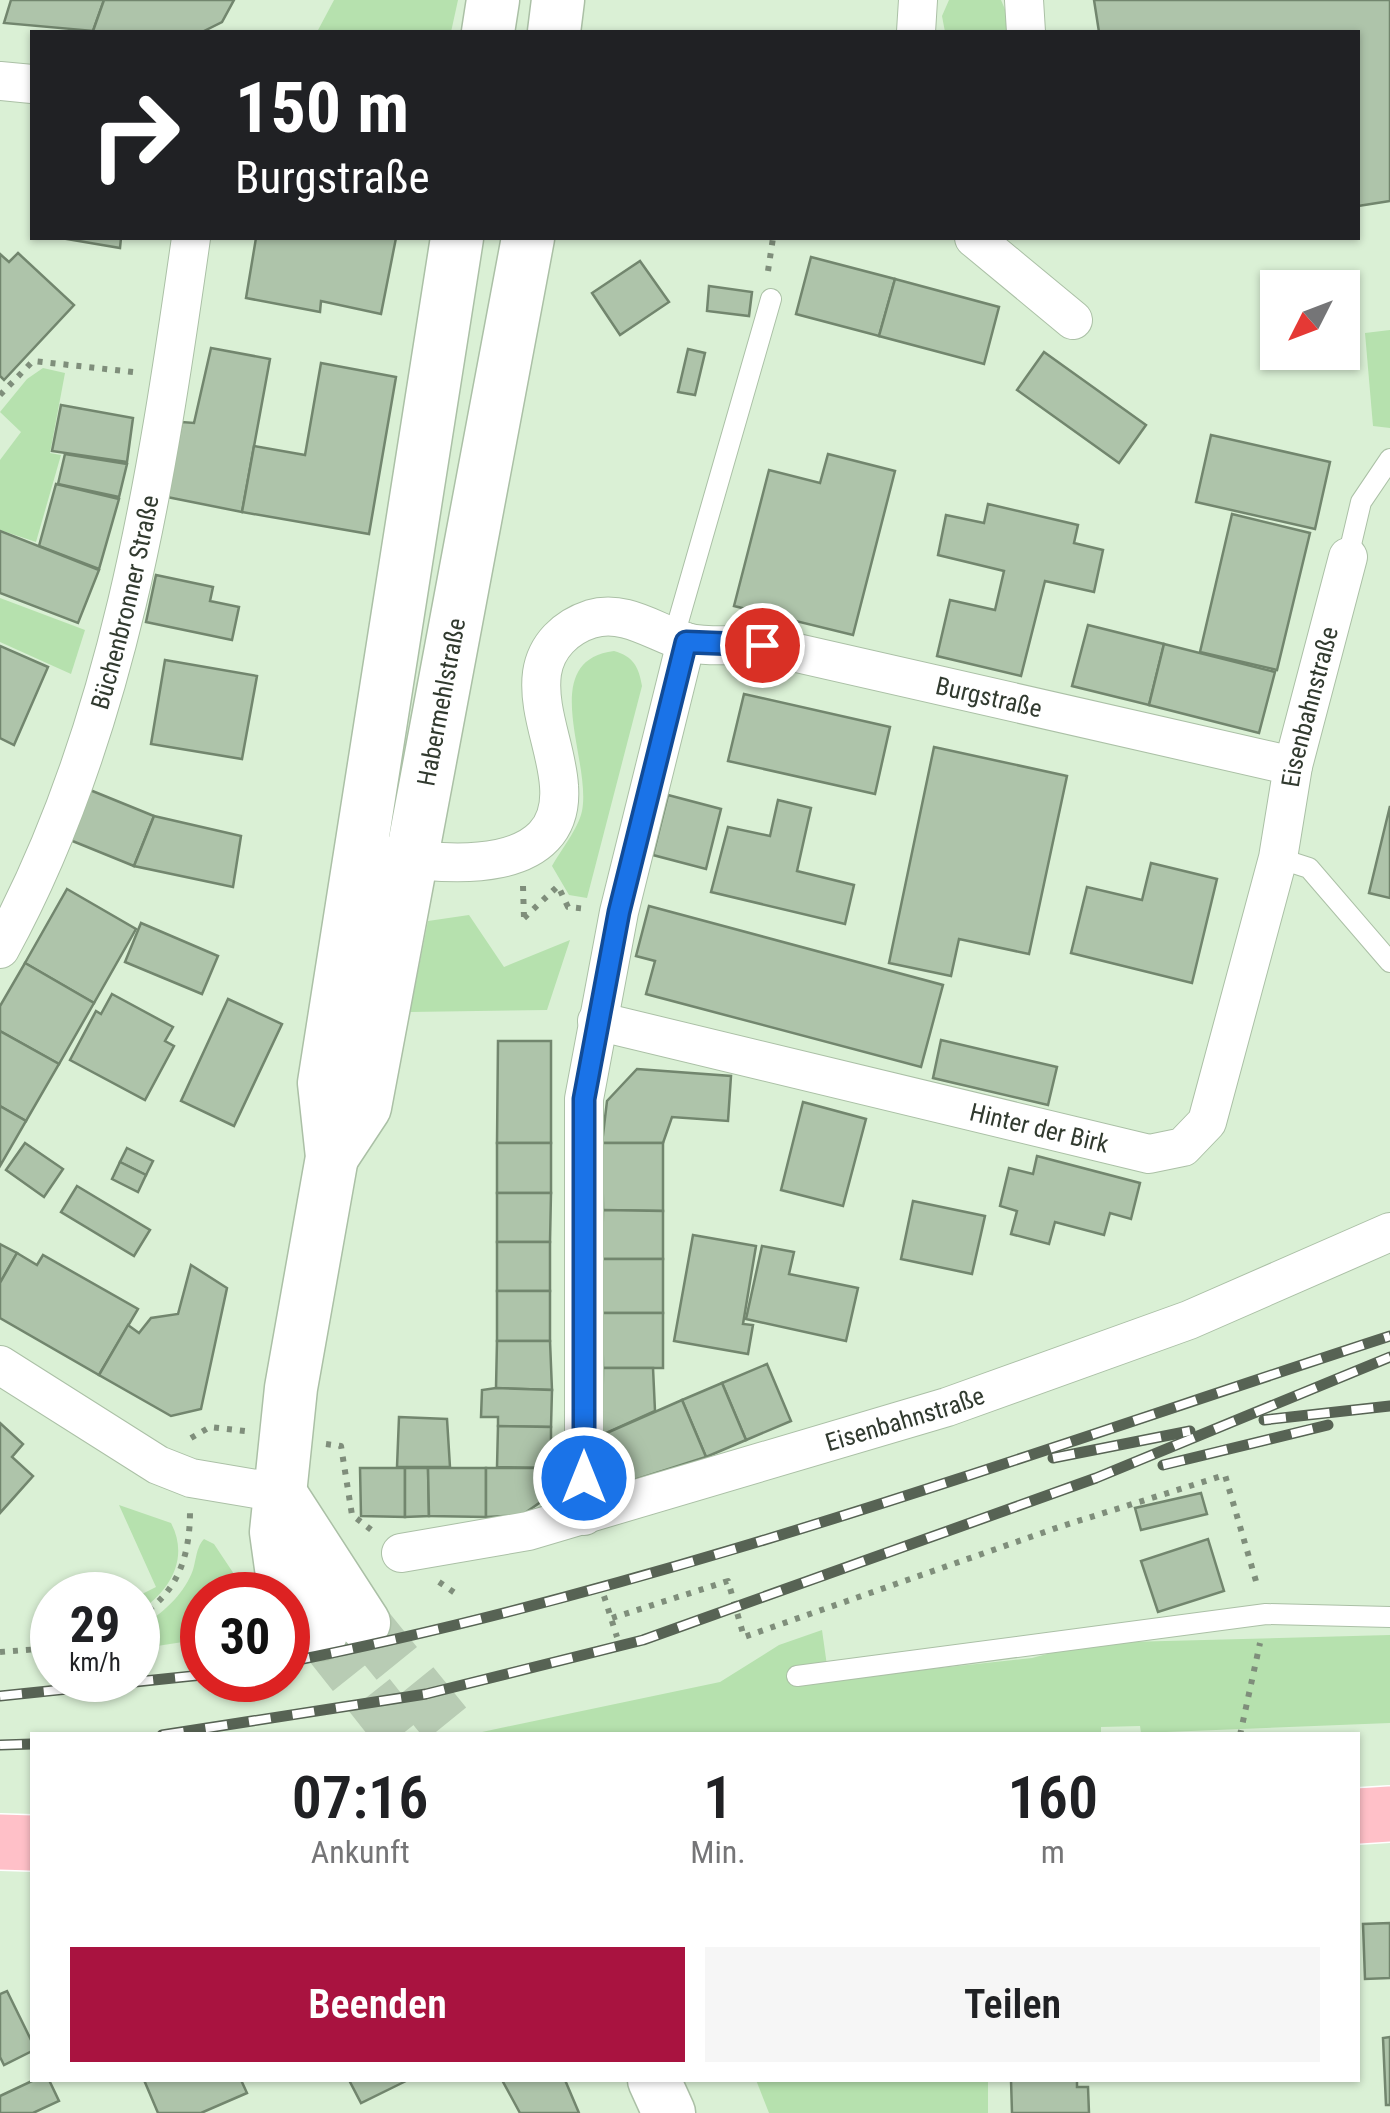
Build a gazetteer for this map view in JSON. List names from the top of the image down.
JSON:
{
  "streets": {
    "main road": ["Habermehlstraße"],
    "street": [
      "Büchenbronner Straße",
      "Burgstraße",
      "Eisenbahnstraße",
      "Hinter der Birk"
    ]
  },
  "crossings": [
    ["Burgstraße", "Habermehlstraße"],
    ["Burgstraße", "Eisenbahnstraße"],
    ["Eisenbahnstraße", "Hinter der Birk"]
  ],
  "north": "bottom left",
  "page": {
    "turn": ["150 m", "Burgstraße"],
    "speed": "29 km/h",
    "limit": "30",
    "eta": [
      "07:16",
      "Ankunft",
      "1",
      "Min.",
      "160",
      "m"
    ],
    "buttons": ["Beenden", "Teilen"]
  }
}
